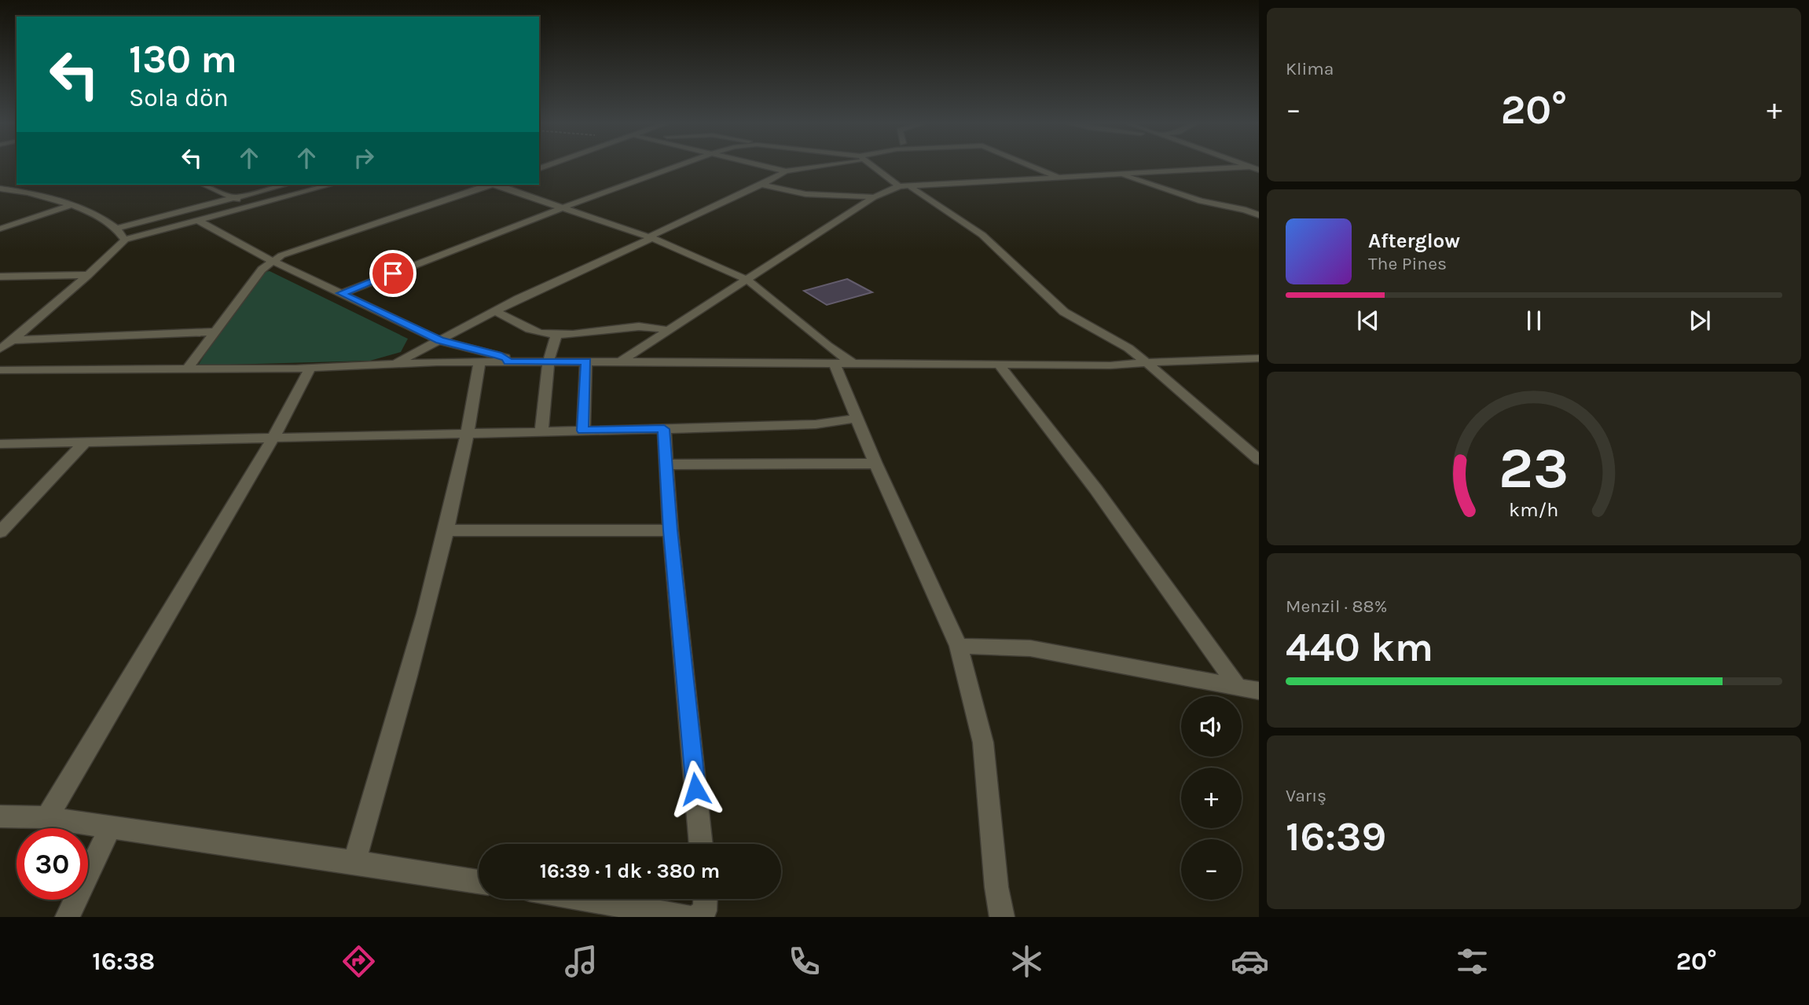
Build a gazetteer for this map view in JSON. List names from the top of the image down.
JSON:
{
  "page": {
    "tile": [
      "Klima",
      ["Menzil · 88%", "440 km"],
      ["Varış", "16:39"]
    ],
    "turn": ["130 m", "Sola dön"],
    "heat": ["−", "20°", "+"],
    "song": ["Afterglow", "The Pines"],
    "map_buttons": ["+", "−"],
    "limit": "30",
    "trip": "16:39 · 1 dk · 380 m",
    "tabs": ["16:38", "20°"],
    "gauge": ["23", "km/h"]
  }
}
